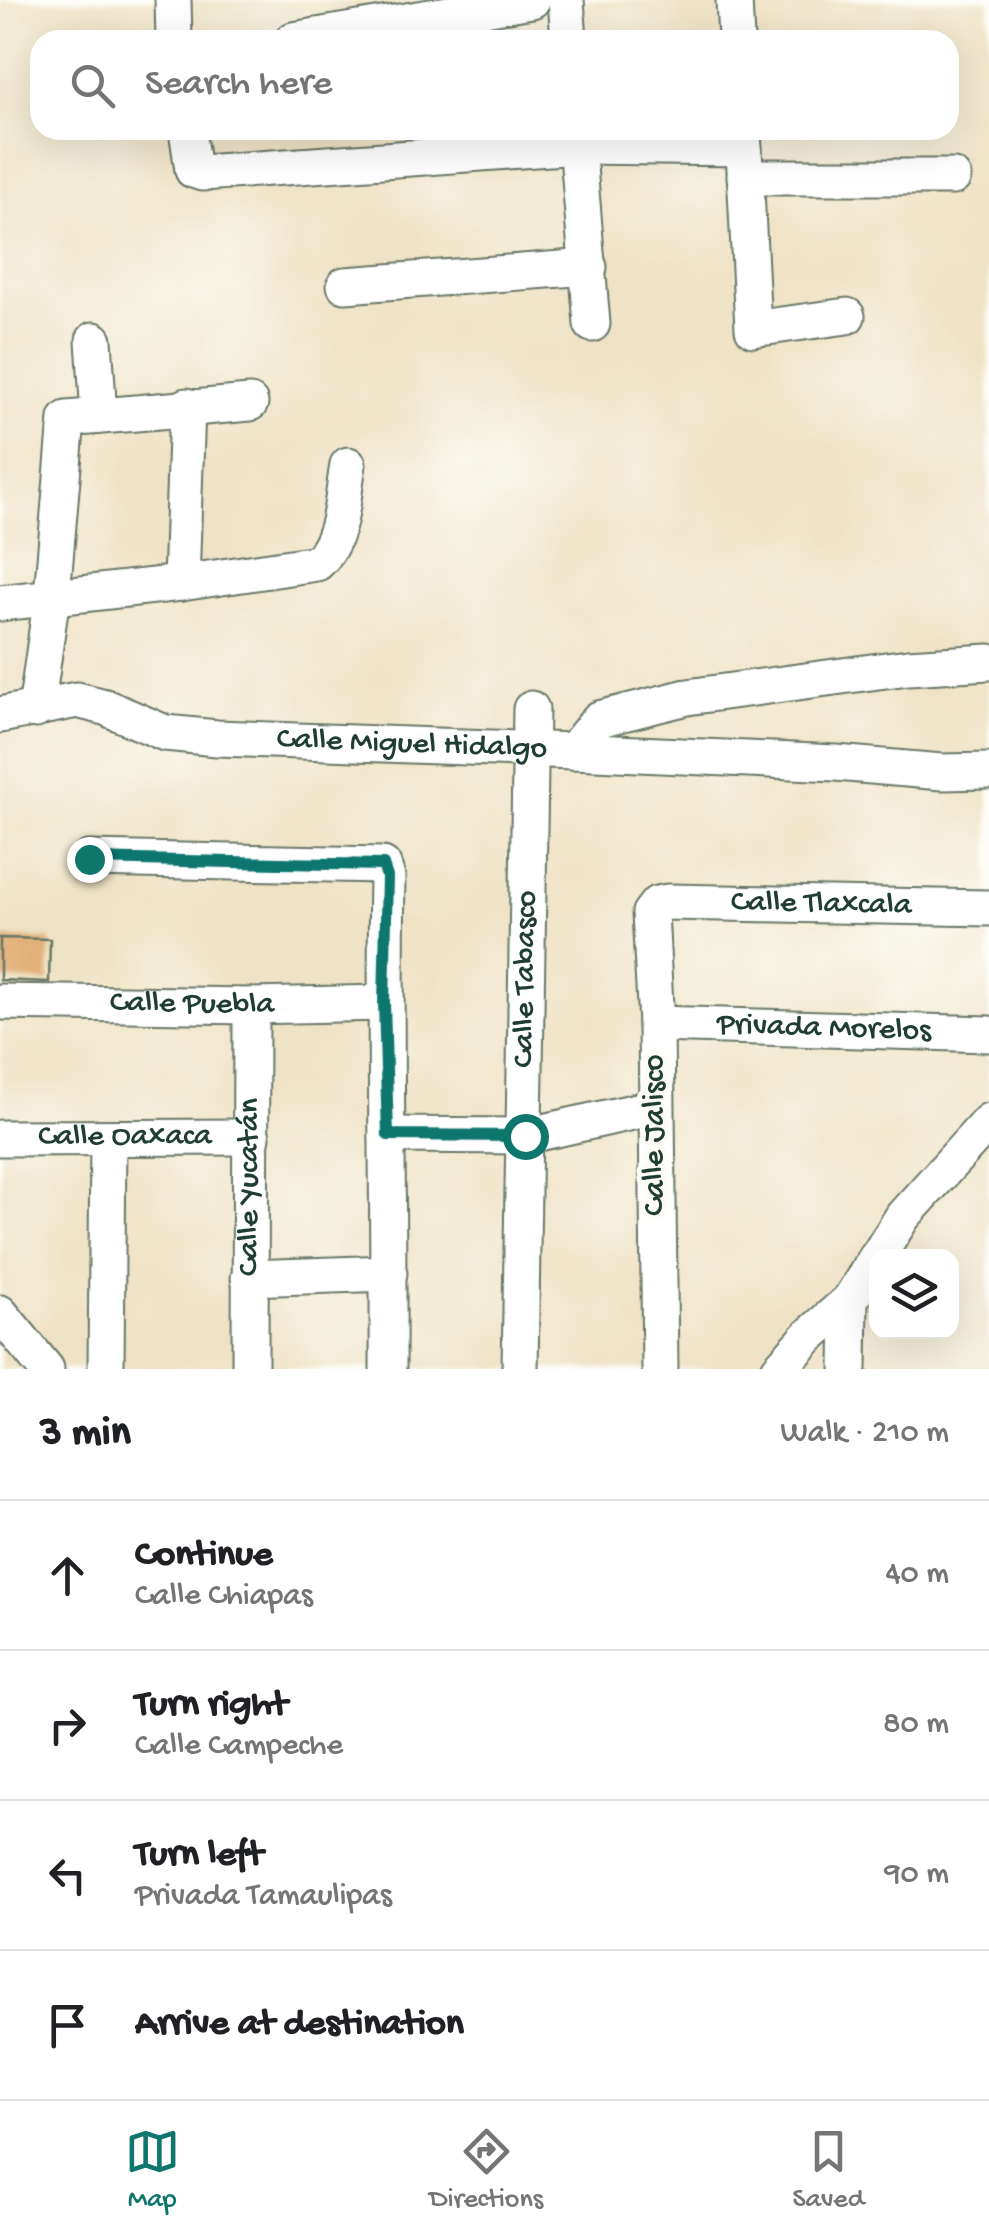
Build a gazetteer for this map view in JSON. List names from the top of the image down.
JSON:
{
  "streets": {
    "street": [
      "Calle Miguel Hidalgo",
      "Calle Tlaxcala",
      "Calle Tabasco",
      "Calle Puebla",
      "Privada Morelos",
      "Calle Jalisco",
      "Calle Oaxaca",
      "Calle Yucatán"
    ]
  },
  "crossings": [
    ["Calle Miguel Hidalgo", "Calle Tabasco"],
    ["Calle Tlaxcala", "Calle Jalisco"],
    ["Calle Puebla", "Calle Yucatán"],
    ["Privada Morelos", "Calle Jalisco"],
    ["Calle Oaxaca", "Calle Yucatán"]
  ],
  "page": {
    "search": "Search here",
    "heading": ["3 min", "Walk · 210 m"],
    "list": [
      ["Continue", "Calle Chiapas", "40 m"],
      ["Turn right", "Calle Campeche", "80 m"],
      ["Turn left", "Privada Tamaulipas", "90 m"],
      "Arrive at destination"
    ],
    "nav": ["Map", "Directions", "Saved"]
  }
}
